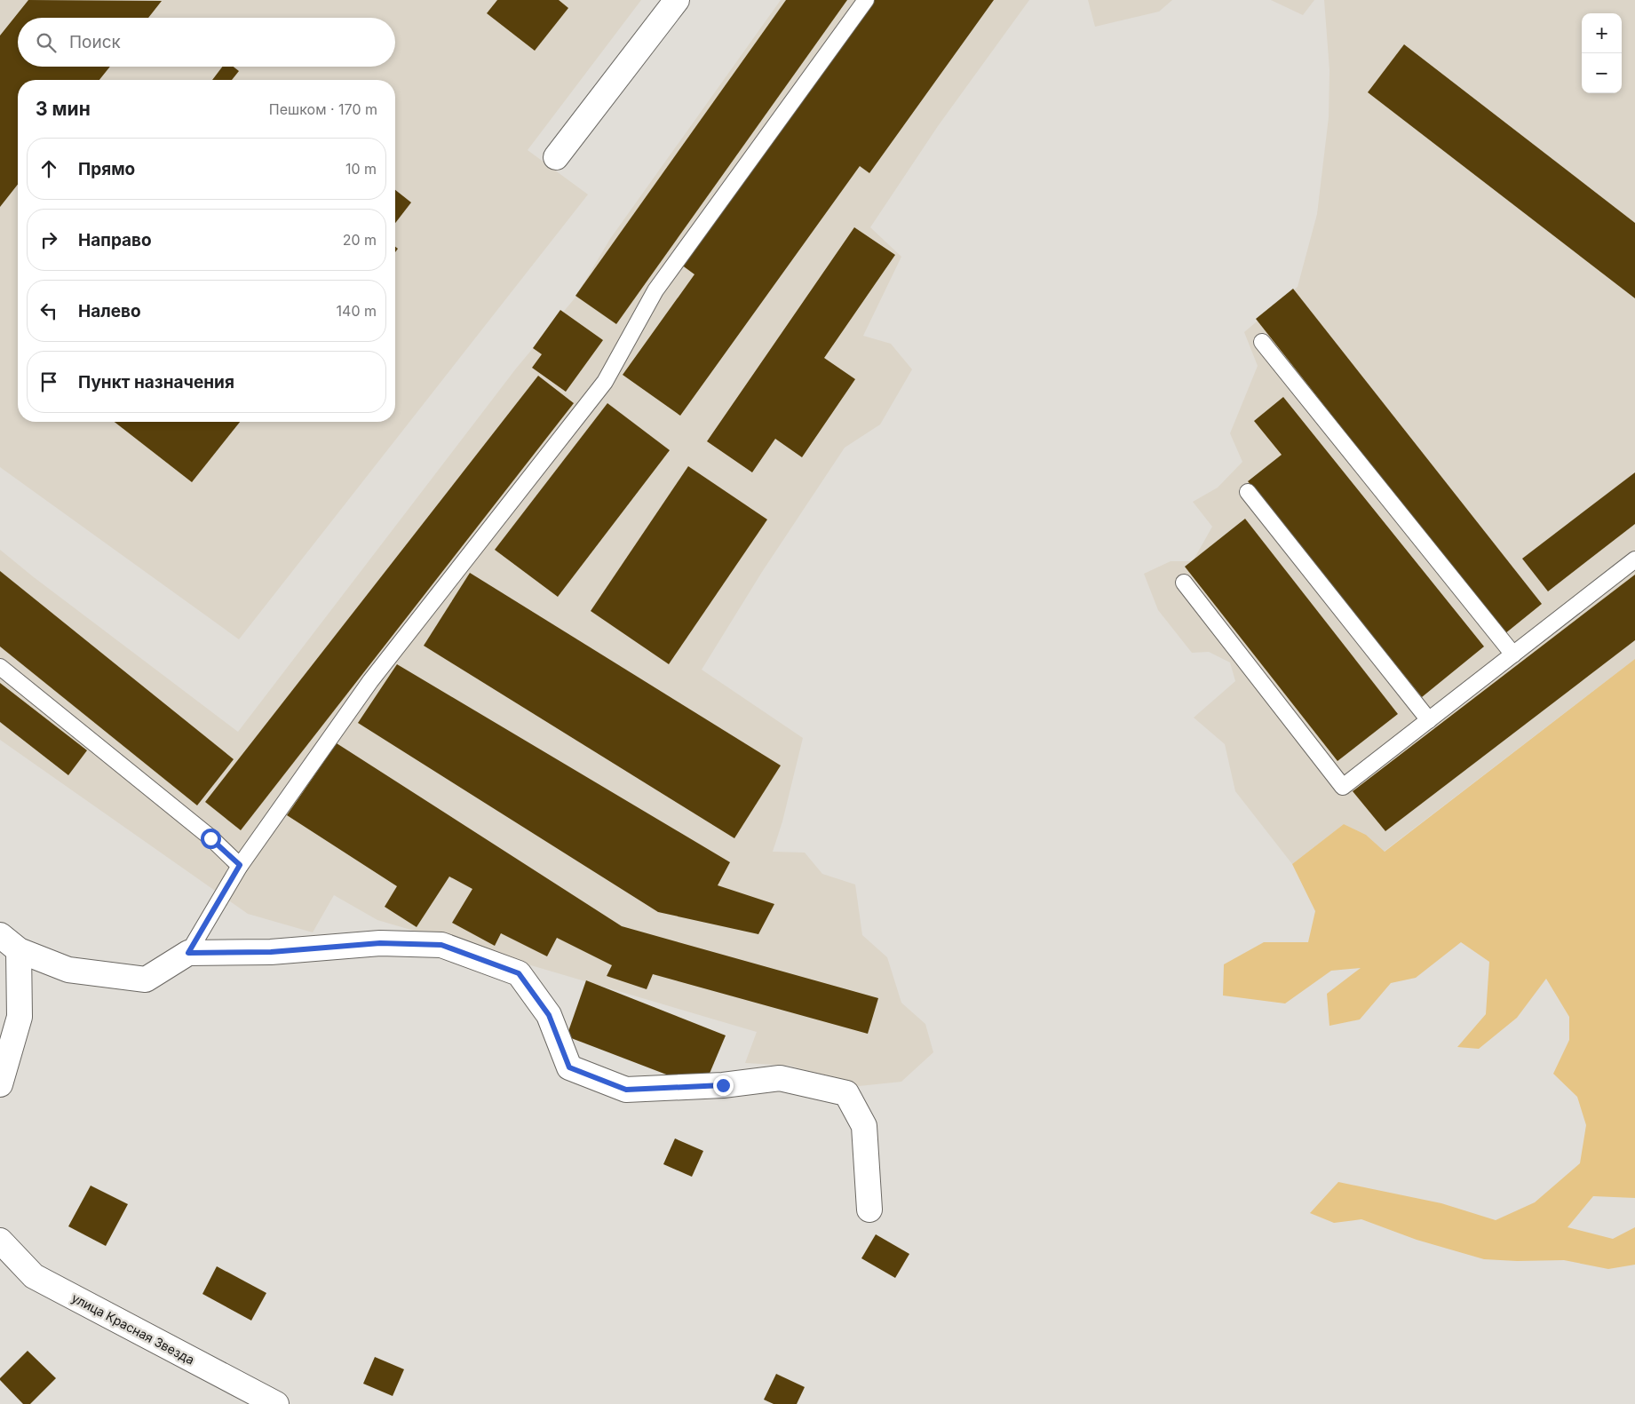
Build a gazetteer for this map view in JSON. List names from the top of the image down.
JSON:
{
  "streets": {
    "street": ["улица Красная Звезда"]
  },
  "page": {
    "map_buttons": ["+", "−"],
    "search": "Поиск",
    "heading": ["3 мин", "Пешком · 170 m"],
    "list": [
      ["Прямо", "10 m"],
      ["Направо", "20 m"],
      ["Налево", "140 m"],
      "Пункт назначения"
    ]
  }
}
